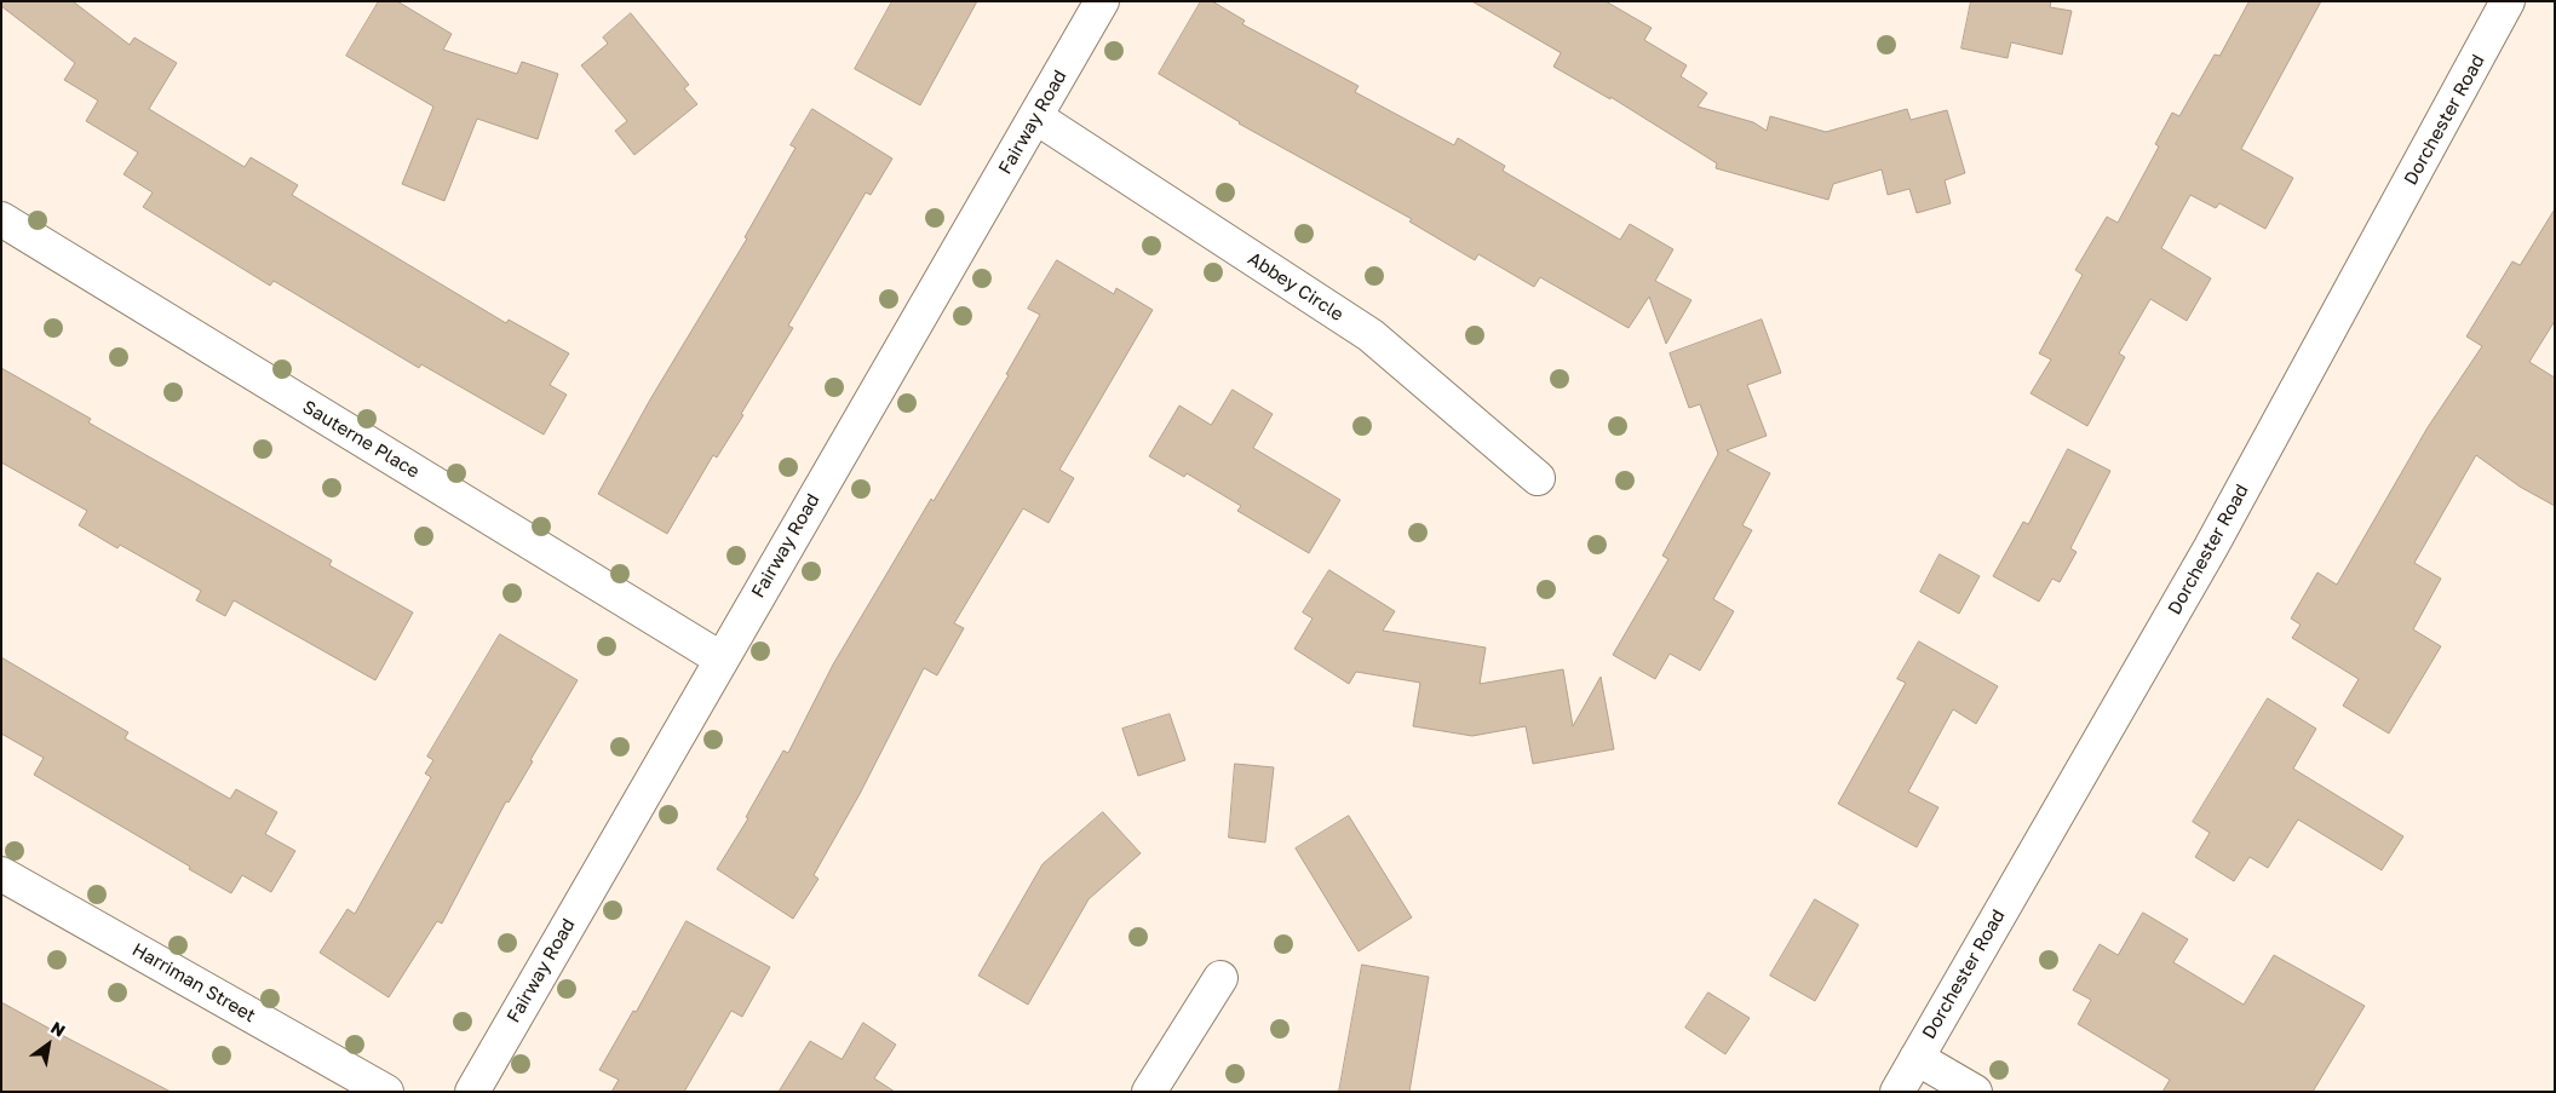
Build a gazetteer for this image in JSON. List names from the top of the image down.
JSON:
{
  "streets": {
    "street": [
      "Dorchester Road",
      "Fairway Road",
      "Abbey Circle",
      "Sauterne Place",
      "Harriman Street"
    ]
  },
  "crossings": [
    ["Fairway Road", "Abbey Circle"],
    ["Fairway Road", "Sauterne Place"]
  ],
  "north": "top right"
}
